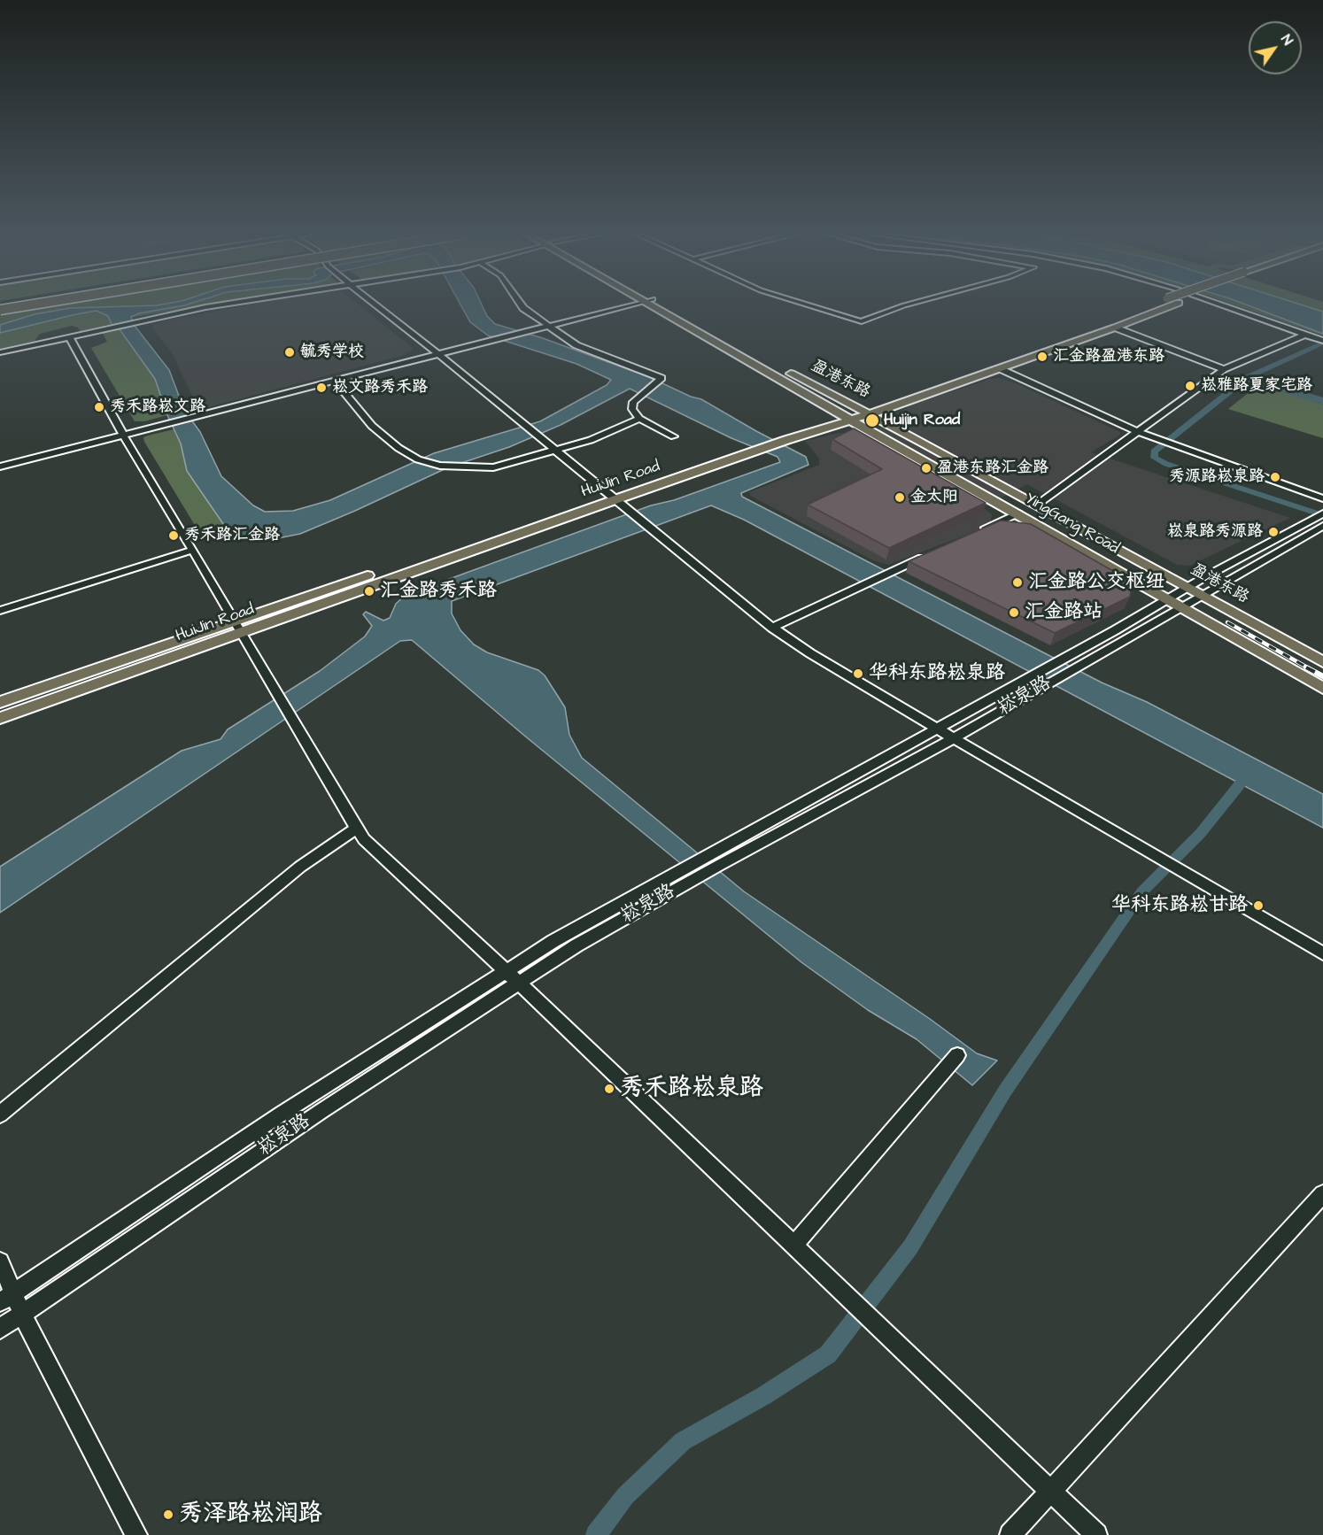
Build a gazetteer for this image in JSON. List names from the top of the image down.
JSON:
{
  "streets": {
    "main road": ["盈港东路", "HuiJin Road", "YingGang Road"],
    "street": ["崧泉路"]
  },
  "crossings": [
    ["盈港东路", "HuiJin Road"],
    ["盈港东路", "崧泉路"],
    ["HuiJin Road", "YingGang Road"],
    ["YingGang Road", "崧泉路"]
  ],
  "places": [
    "毓秀学校",
    "汇金路盈港东路",
    "崧雅路夏家宅路",
    "崧文路秀禾路",
    "秀禾路崧文路",
    "Huijin Road",
    "盈港东路汇金路",
    "秀源路崧泉路",
    "金太阳",
    "崧泉路秀源路",
    "秀禾路汇金路",
    "汇金路公交枢纽",
    "汇金路秀禾路",
    "汇金路站",
    "华科东路崧泉路",
    "华科东路崧甘路",
    "秀禾路崧泉路",
    "秀泽路崧润路"
  ],
  "north": "top right"
}
